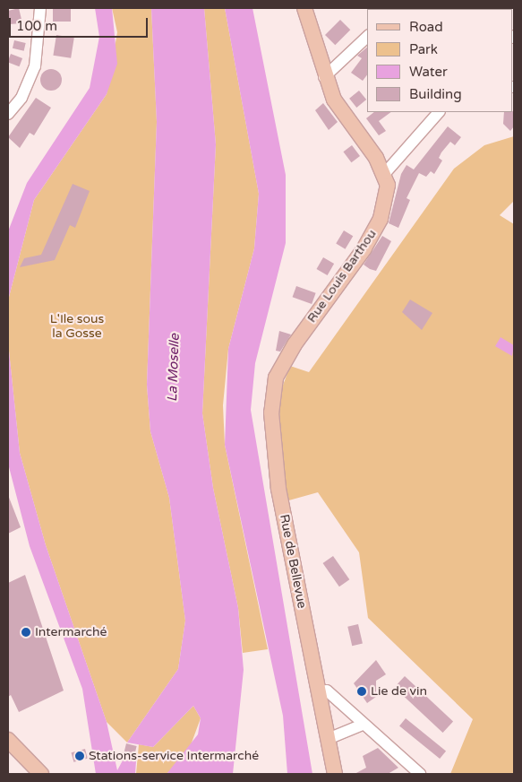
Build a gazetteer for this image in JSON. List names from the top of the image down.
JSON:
{
  "streets": {
    "main road": ["Rue Louis Barthou", "Rue de Bellevue"]
  },
  "crossings": [
    ["Rue Louis Barthou", "Rue de Bellevue"]
  ],
  "water": ["La Moselle"],
  "parks": ["L'Ile sous la Gosse"],
  "places": ["Intermarché", "Lie de vin", "Stations-service Intermarché"],
  "legend": [
    "Road",
    "Park",
    "Water",
    "Building"
  ],
  "scale_bar": "100 m"
}
